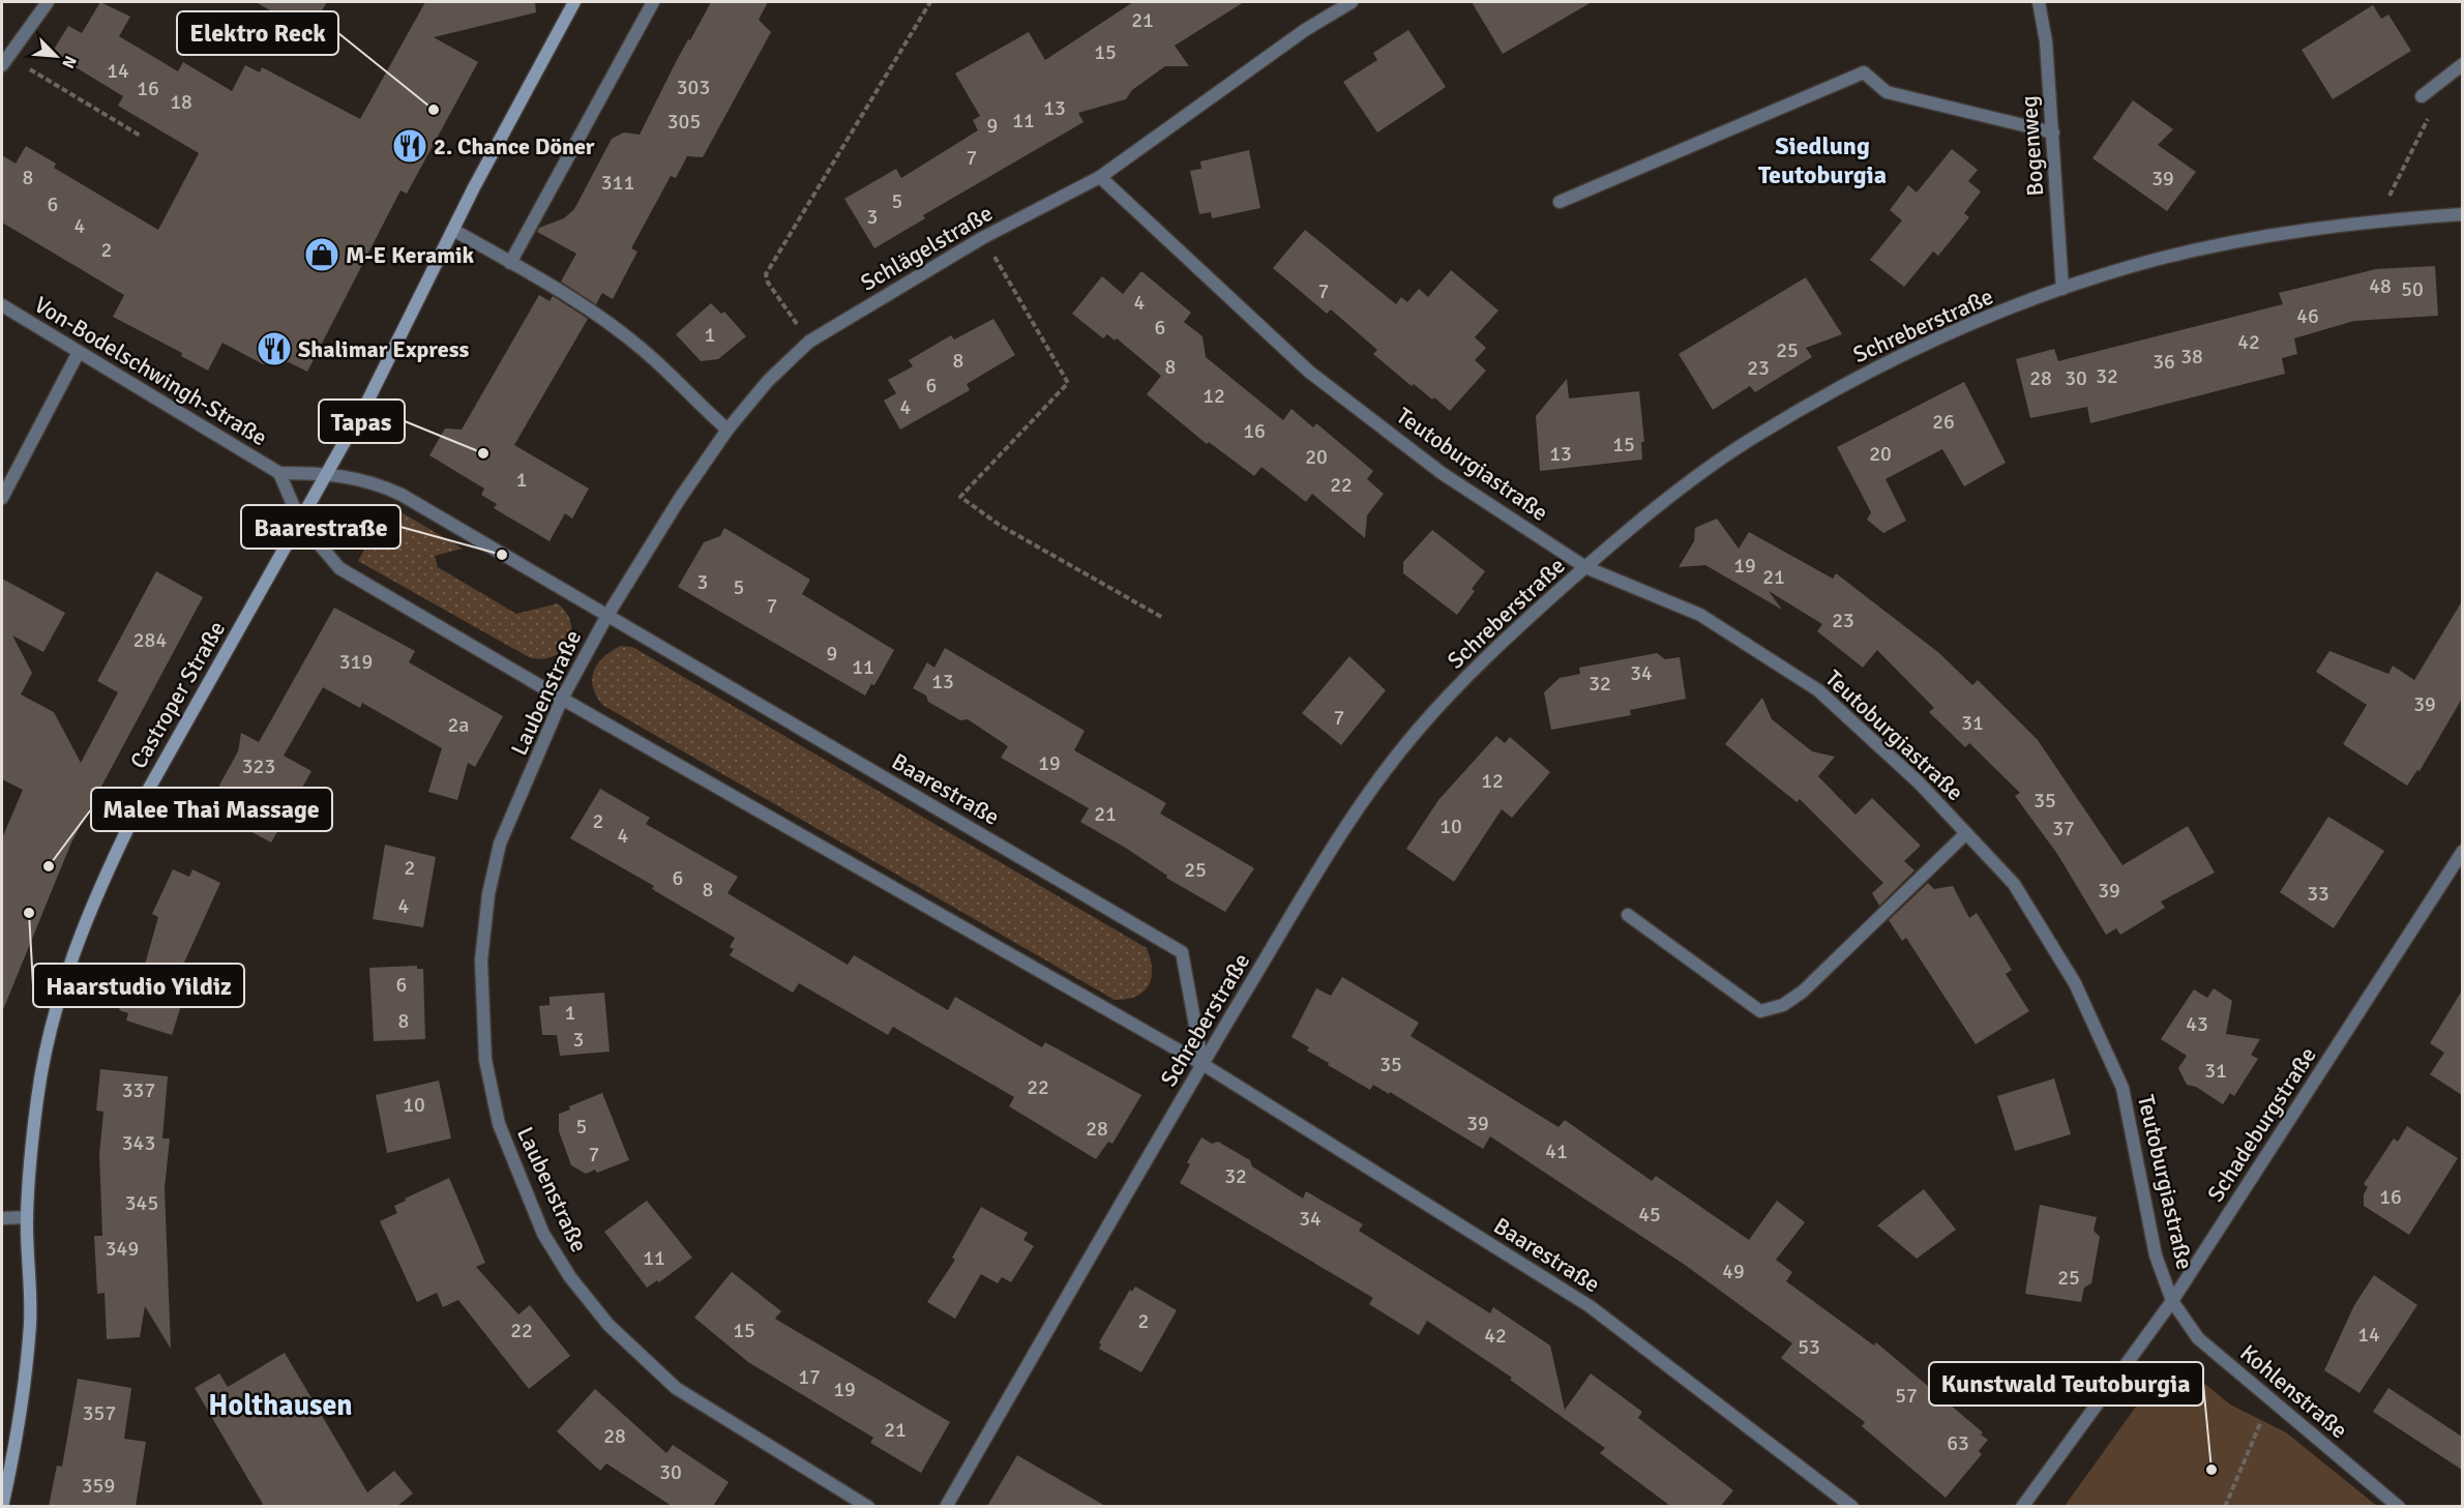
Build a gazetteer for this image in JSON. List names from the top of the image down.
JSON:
{
  "streets": {
    "main road": ["Castroper Straße"],
    "street": [
      "Bogenweg",
      "Schlägelstraße",
      "Schreberstraße",
      "Von-Bodelschwingh-Straße",
      "Teutoburgiastraße",
      "Laubenstraße",
      "Baarestraße",
      "Schadeburgstraße",
      "Kohlenstraße"
    ]
  },
  "crossings": [
    ["Bogenweg", "Schreberstraße"],
    ["Schlägelstraße", "Teutoburgiastraße"],
    ["Schlägelstraße", "Laubenstraße"],
    ["Schlägelstraße", "Baarestraße"],
    ["Schreberstraße", "Teutoburgiastraße"],
    ["Schreberstraße", "Baarestraße"],
    ["Von-Bodelschwingh-Straße", "Baarestraße"],
    ["Teutoburgiastraße", "Schadeburgstraße"],
    ["Teutoburgiastraße", "Kohlenstraße"],
    ["Laubenstraße", "Baarestraße"],
    ["Castroper Straße", "Baarestraße"],
    ["Schadeburgstraße", "Kohlenstraße"]
  ],
  "districts": ["Siedlung Teutoburgia", "Holthausen"],
  "places": {
    "other": [
      "Elektro Reck",
      "Tapas",
      "Baarestraße",
      "Malee Thai Massage",
      "Haarstudio Yildiz",
      "Kunstwald Teutoburgia"
    ],
    "restaurant": ["2. Chance Döner", "Shalimar Express"],
    "shop": ["M-E Keramik"]
  },
  "house_numbers": [
    "21",
    "15",
    "14",
    "303",
    "16",
    "18",
    "13",
    "11",
    "305",
    "9",
    "7",
    "8",
    "39",
    "311",
    "5",
    "6",
    "3",
    "4",
    "2",
    "48",
    "50",
    "7",
    "4",
    "46",
    "6",
    "1",
    "42",
    "25",
    "38",
    "8",
    "36",
    "8",
    "23",
    "32",
    "28",
    "30",
    "6",
    "12",
    "4",
    "26",
    "16",
    "15",
    "13",
    "20",
    "20",
    "1",
    "22",
    "19",
    "21",
    "3",
    "5",
    "7",
    "23",
    "284",
    "9",
    "319",
    "11",
    "34",
    "13",
    "32",
    "39",
    "7",
    "31",
    "2a",
    "19",
    "323",
    "12",
    "35",
    "21",
    "2",
    "10",
    "37",
    "4",
    "2",
    "25",
    "6",
    "8",
    "39",
    "33",
    "4",
    "6",
    "1",
    "8",
    "43",
    "3",
    "35",
    "31",
    "22",
    "337",
    "10",
    "39",
    "5",
    "28",
    "343",
    "41",
    "7",
    "32",
    "16",
    "345",
    "45",
    "34",
    "349",
    "11",
    "49",
    "25",
    "2",
    "22",
    "15",
    "14",
    "42",
    "53",
    "17",
    "19",
    "57",
    "357",
    "21",
    "28",
    "63",
    "30",
    "359"
  ],
  "north": "bottom right"
}
